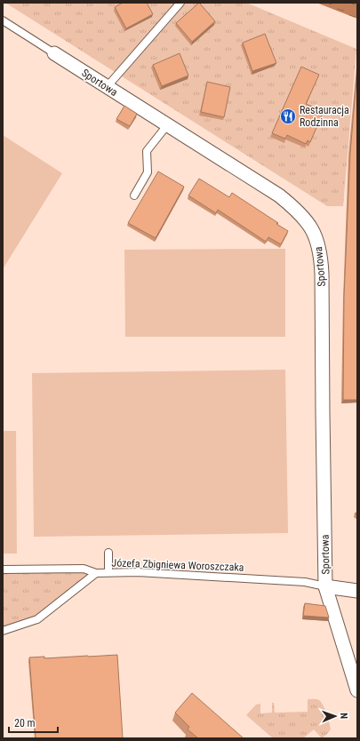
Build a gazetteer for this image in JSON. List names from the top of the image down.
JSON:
{
  "streets": {
    "street": ["Sportowa"],
    "lane": ["Józefa Zbigniewa Woroszczaka"]
  },
  "crossings": [
    ["Sportowa", "Józefa Zbigniewa Woroszczaka"]
  ],
  "places": {
    "restaurant": ["Restauracja Rodzinna"]
  },
  "scale_bar": "20 m",
  "north": "right"
}
